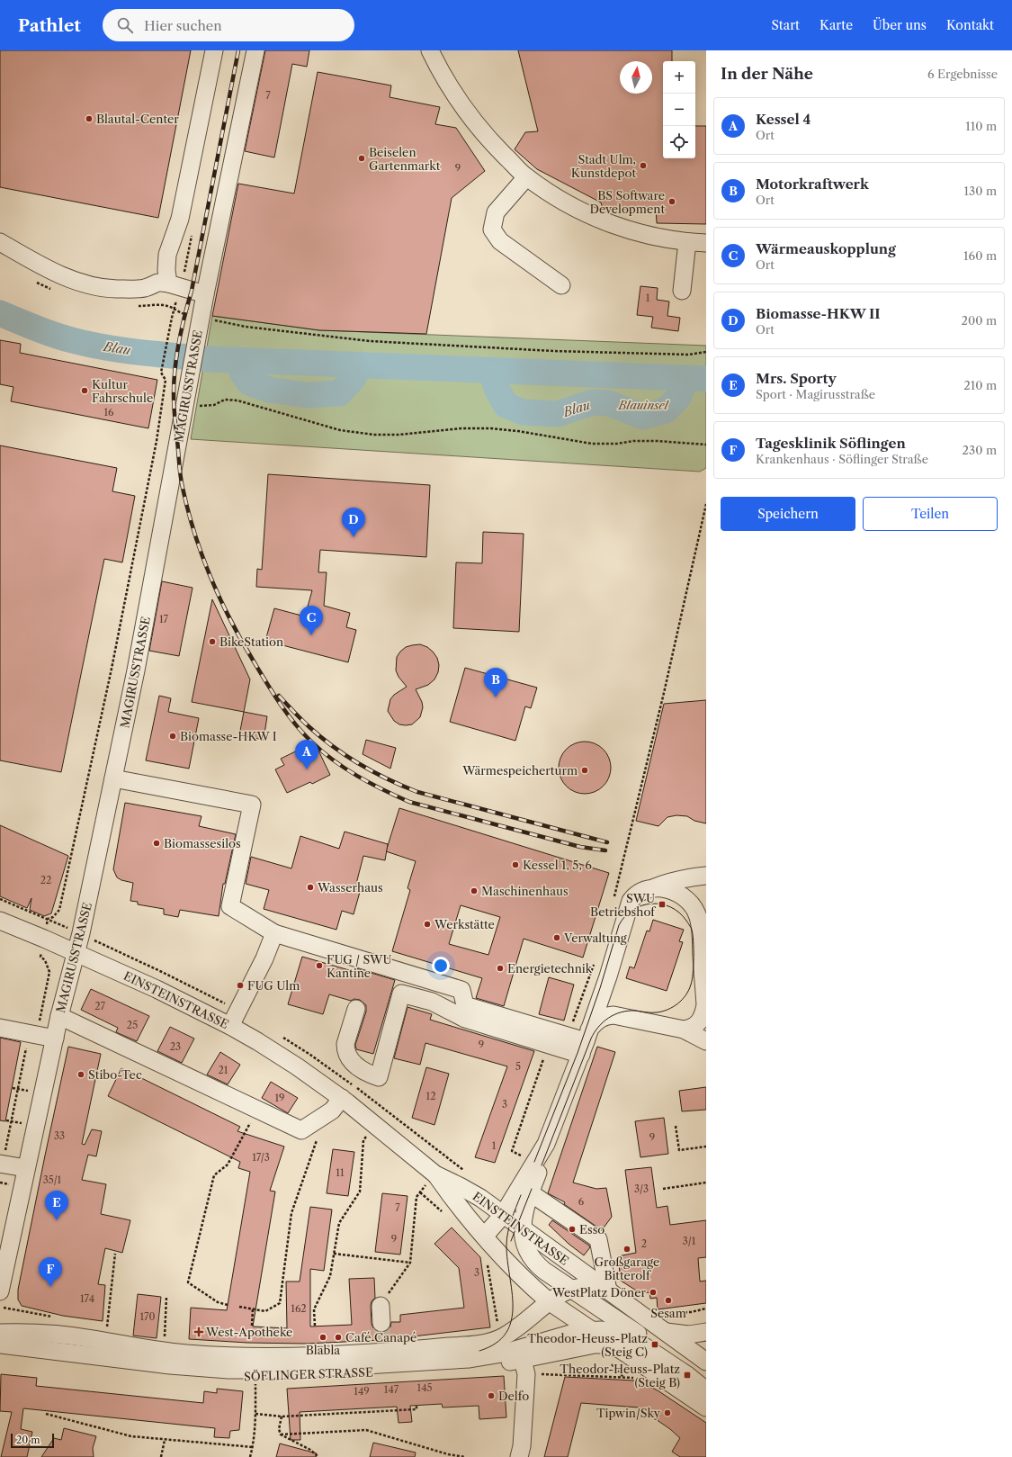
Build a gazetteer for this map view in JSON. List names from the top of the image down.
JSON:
{
  "streets": {
    "street": ["MAGIRUSSTRASSE", "EINSTEINSTRASSE", "SÖFLINGER STRASSE"]
  },
  "crossings": [
    ["MAGIRUSSTRASSE", "EINSTEINSTRASSE"],
    ["EINSTEINSTRASSE", "SÖFLINGER STRASSE"]
  ],
  "water": ["Blau"],
  "parks": ["Blauinsel"],
  "places": {
    "other": [
      "Blautal-Center",
      "Beiselen Gartenmarkt",
      "Stadt Ulm, Kunstdepot",
      "BS Software Development",
      "Kultur Fahrschule",
      "BikeStation",
      "Biomasse-HKW I",
      "Wärmespeicherturm",
      "Biomassesilos",
      "Kessel 1, 5, 6",
      "Wasserhaus",
      "Maschinenhaus",
      "Werkstätte",
      "Verwaltung",
      "FUG / SWU Kantine",
      "Energietechnik",
      "FUG Ulm",
      "Stibo-Tec",
      "Esso",
      "Großgarage Bitterolf",
      "WestPlatz Döner",
      "Sesam",
      "Blabla",
      "Café Canapé",
      "Delfo",
      "Tipwin/Sky"
    ],
    "transit": ["SWU Betriebshof", "Theodor-Heuss-Platz (Steig C)", "Theodor-Heuss-Platz (Steig B)"],
    "health": ["West-Apotheke"]
  },
  "house_numbers": [
    "7",
    "9",
    "1",
    "16",
    "17",
    "22",
    "27",
    "25",
    "9",
    "23",
    "5",
    "21",
    "12",
    "19",
    "3",
    "33",
    "9",
    "1",
    "17/3",
    "11",
    "35/1",
    "3/3",
    "6",
    "7",
    "9",
    "3/1",
    "2",
    "3",
    "174",
    "162",
    "170",
    "145",
    "147",
    "149"
  ],
  "scale_bar": "20 m",
  "north": "top",
  "page": {
    "header": "Pathlet",
    "search": "Hier suchen",
    "nav": [
      "Start",
      "Karte",
      "Über uns",
      "Kontakt"
    ],
    "heading": ["In der Nähe", "6 Ergebnisse"],
    "map_buttons": ["+", "−"],
    "list": [
      {
        "mark": "A",
        "name": "Kessel 4",
        "note": "Ort",
        "value": "110 m"
      },
      {
        "mark": "B",
        "name": "Motorkraftwerk",
        "note": "Ort",
        "value": "130 m"
      },
      {
        "mark": "C",
        "name": "Wärmeauskopplung",
        "note": "Ort",
        "value": "160 m"
      },
      {
        "mark": "D",
        "name": "Biomasse-HKW II",
        "note": "Ort",
        "value": "200 m"
      },
      {
        "mark": "E",
        "name": "Mrs. Sporty",
        "note": "Sport · Magirusstraße",
        "value": "210 m"
      },
      {
        "mark": "F",
        "name": "Tagesklinik Söflingen",
        "note": "Krankenhaus · Söflinger Straße",
        "value": "230 m"
      }
    ],
    "buttons": ["Speichern", "Teilen"],
    "pins": [
      "D",
      "C",
      "B",
      "A",
      "E",
      "F"
    ],
    "scale": "20 m"
  }
}
